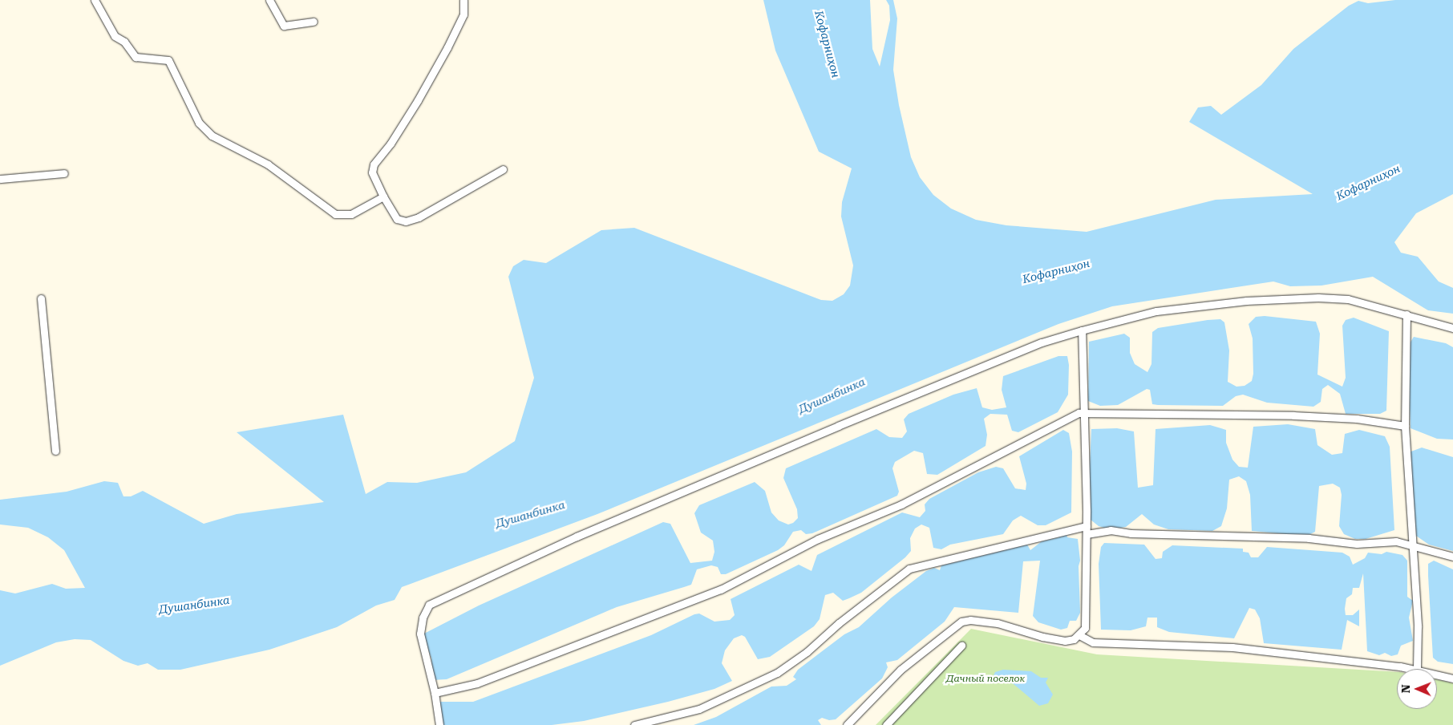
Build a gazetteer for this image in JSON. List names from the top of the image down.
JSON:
{
  "water": ["Кофарниҳон", "Душанбинка"],
  "parks": ["Дачный поселок"],
  "north": "left"
}
